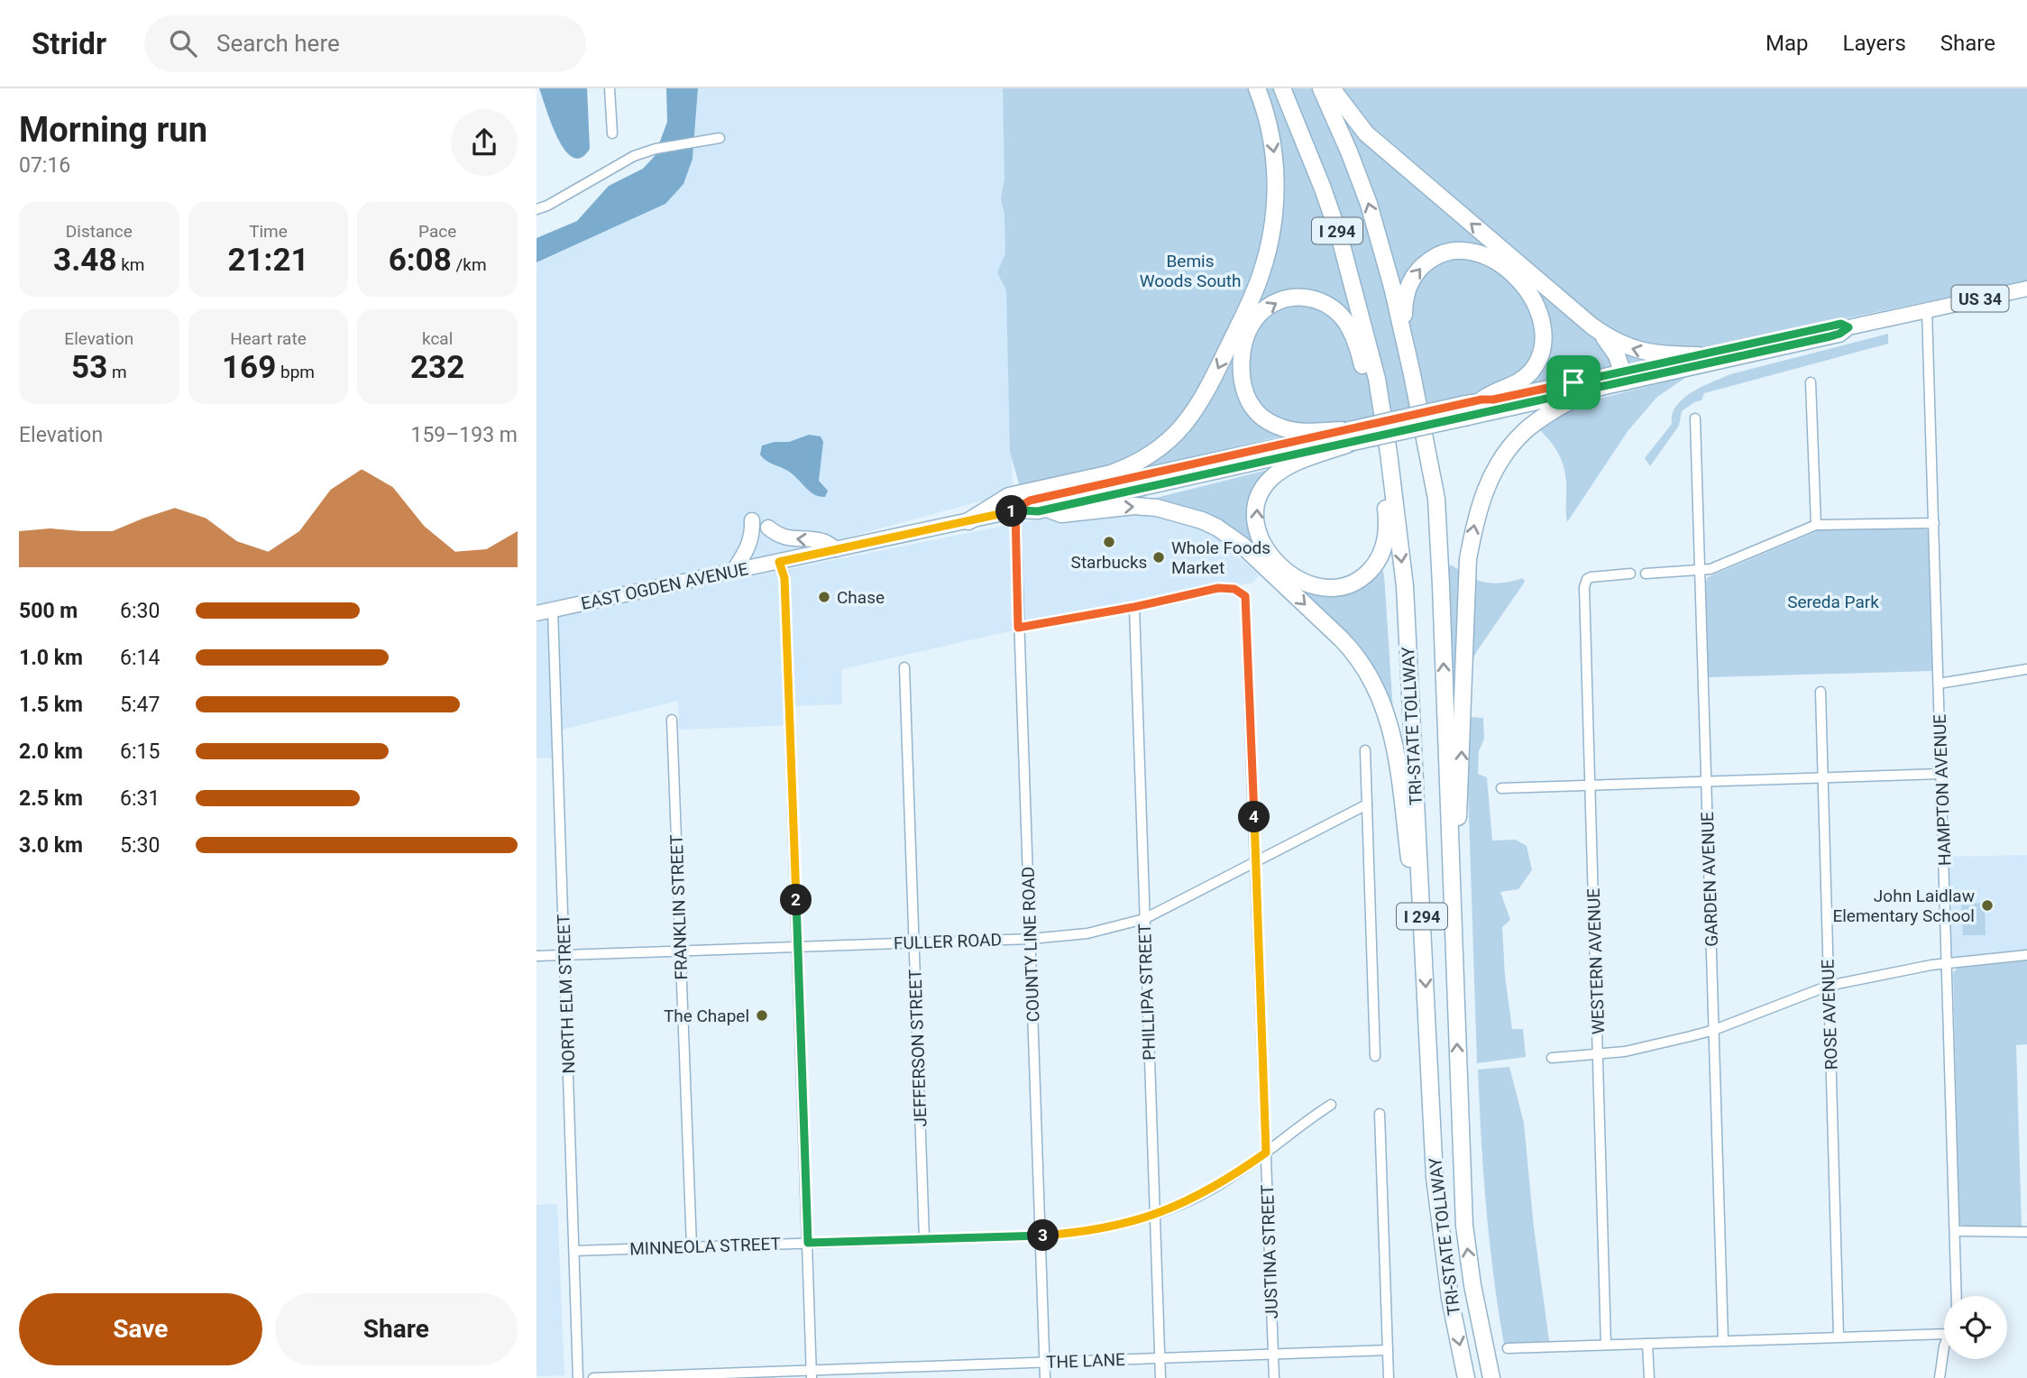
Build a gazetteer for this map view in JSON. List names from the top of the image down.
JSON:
{
  "streets": {
    "highway": ["I 294", "TRI-STATE TOLLWAY"],
    "main road": ["US 34", "EAST OGDEN AVENUE"],
    "street": [
      "HAMPTON AVENUE",
      "GARDEN AVENUE",
      "FRANKLIN STREET",
      "FULLER ROAD",
      "COUNTY LINE ROAD",
      "WESTERN AVENUE",
      "PHILLIPA STREET",
      "NORTH ELM STREET",
      "ROSE AVENUE",
      "JEFFERSON STREET",
      "MINNEOLA STREET",
      "JUSTINA STREET",
      "THE LANE"
    ]
  },
  "crossings": [
    ["US 34", "EAST OGDEN AVENUE"],
    ["US 34", "HAMPTON AVENUE"],
    ["EAST OGDEN AVENUE", "COUNTY LINE ROAD"],
    ["EAST OGDEN AVENUE", "NORTH ELM STREET"],
    ["FRANKLIN STREET", "FULLER ROAD"],
    ["FRANKLIN STREET", "MINNEOLA STREET"],
    ["FULLER ROAD", "COUNTY LINE ROAD"],
    ["FULLER ROAD", "PHILLIPA STREET"],
    ["FULLER ROAD", "NORTH ELM STREET"],
    ["FULLER ROAD", "JEFFERSON STREET"],
    ["FULLER ROAD", "JUSTINA STREET"],
    ["COUNTY LINE ROAD", "MINNEOLA STREET"],
    ["COUNTY LINE ROAD", "THE LANE"],
    ["PHILLIPA STREET", "MINNEOLA STREET"],
    ["PHILLIPA STREET", "JUSTINA STREET"],
    ["PHILLIPA STREET", "THE LANE"],
    ["NORTH ELM STREET", "MINNEOLA STREET"],
    ["JEFFERSON STREET", "MINNEOLA STREET"],
    ["MINNEOLA STREET", "JUSTINA STREET"],
    ["JUSTINA STREET", "THE LANE"]
  ],
  "parks": ["Bemis Woods South", "Sereda Park"],
  "places": [
    "Starbucks",
    "Whole Foods Market",
    "Chase",
    "John Laidlaw Elementary School",
    "The Chapel"
  ],
  "page": {
    "header": "Stridr",
    "search": "Search here",
    "nav": ["Map", "Layers", "Share"],
    "heading": ["Morning run", "07:16"],
    "stats": [
      ["Distance", "3.48 km"],
      ["Time", "21:21"],
      ["Pace", "6:08 /km"],
      ["Elevation", "53 m"],
      ["Heart rate", "169 bpm"],
      ["kcal", "232"]
    ],
    "chart": ["Elevation", "159–193 m"],
    "pins": [
      "1",
      "4",
      "2",
      "3"
    ],
    "list": [
      {
        "name": "500 m",
        "note": "6:30"
      },
      {
        "name": "1.0 km",
        "note": "6:14"
      },
      {
        "name": "1.5 km",
        "note": "5:47"
      },
      {
        "name": "2.0 km",
        "note": "6:15"
      },
      {
        "name": "2.5 km",
        "note": "6:31"
      },
      {
        "name": "3.0 km",
        "note": "5:30"
      }
    ],
    "buttons": ["Save", "Share"]
  }
}
